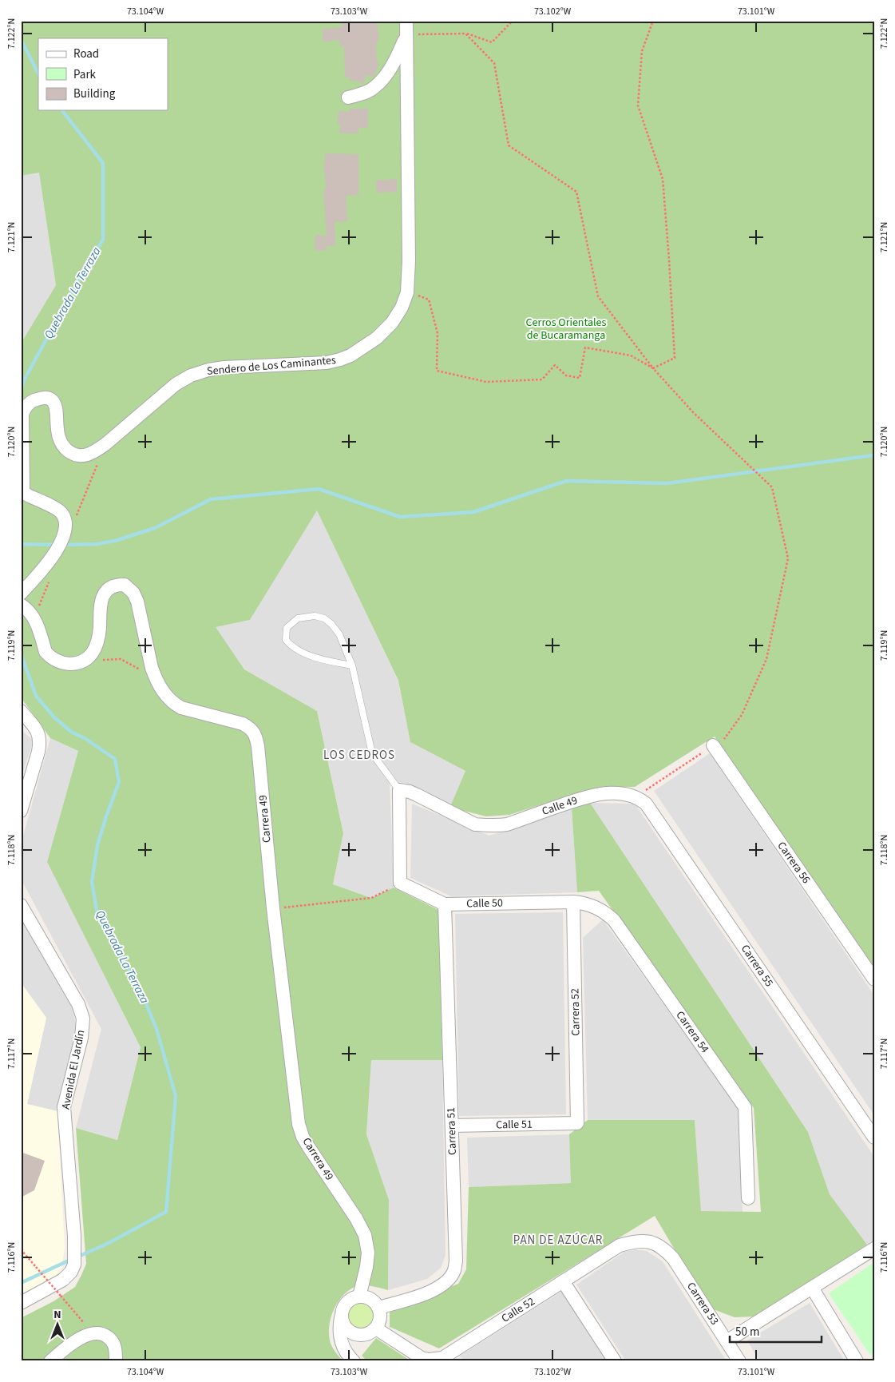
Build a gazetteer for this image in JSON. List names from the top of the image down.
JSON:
{
  "streets": {
    "street": [
      "Sendero de Los Caminantes",
      "Calle 49",
      "Carrera 49",
      "Carrera 56",
      "Calle 50",
      "Carrera 55",
      "Carrera 52",
      "Carrera 54",
      "Avenida El Jardín",
      "Calle 51",
      "Carrera 51",
      "Carrera 53",
      "Calle 52"
    ]
  },
  "crossings": [
    ["Calle 49", "Carrera 55"],
    ["Carrera 49", "Carrera 51"],
    ["Carrera 49", "Calle 52"],
    ["Calle 50", "Carrera 52"],
    ["Calle 50", "Carrera 54"],
    ["Calle 50", "Carrera 51"],
    ["Carrera 52", "Carrera 54"],
    ["Carrera 52", "Calle 51"],
    ["Calle 51", "Carrera 51"],
    ["Carrera 51", "Calle 52"],
    ["Carrera 53", "Calle 52"]
  ],
  "districts": ["LOS CEDROS", "PAN DE AZÚCAR"],
  "water": ["Quebrada La Terraza"],
  "parks": ["Cerros Orientales de Bucaramanga"],
  "legend": ["Road", "Park", "Building"],
  "scale_bar": "50 m",
  "north": "top",
  "coordinates": [
    "73.104°W",
    "73.103°W",
    "73.102°W",
    "73.101°W",
    "7.122°N",
    "7.121°N",
    "7.120°N",
    "7.119°N",
    "7.118°N",
    "7.117°N",
    "7.116°N"
  ]
}
